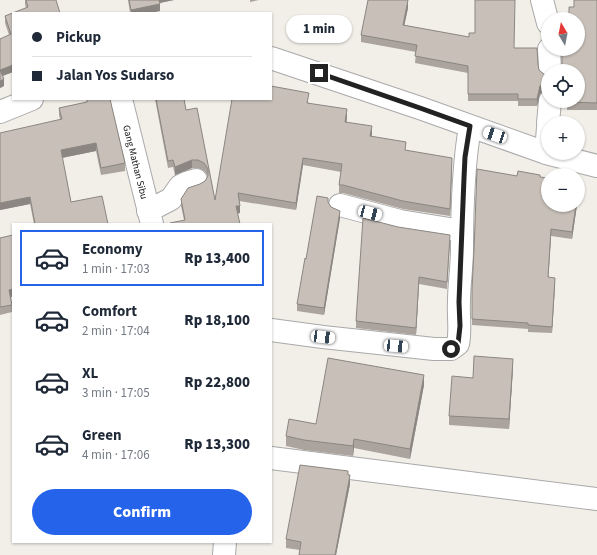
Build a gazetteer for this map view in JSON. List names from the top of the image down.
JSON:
{
  "streets": {
    "street": ["Gang Mathan Sibu"]
  },
  "north": "top",
  "page": {
    "map_buttons": ["+", "−"],
    "banner": ["Pickup", "Jalan Yos Sudarso"],
    "bubble": "1 min",
    "list": [
      {
        "name": "Economy",
        "note": "1 min · 17:03",
        "value": "Rp 13,400"
      },
      {
        "name": "Comfort",
        "note": "2 min · 17:04",
        "value": "Rp 18,100"
      },
      {
        "name": "XL",
        "note": "3 min · 17:05",
        "value": "Rp 22,800"
      },
      {
        "name": "Green",
        "note": "4 min · 17:06",
        "value": "Rp 13,300"
      }
    ],
    "buttons": "Confirm"
  }
}
